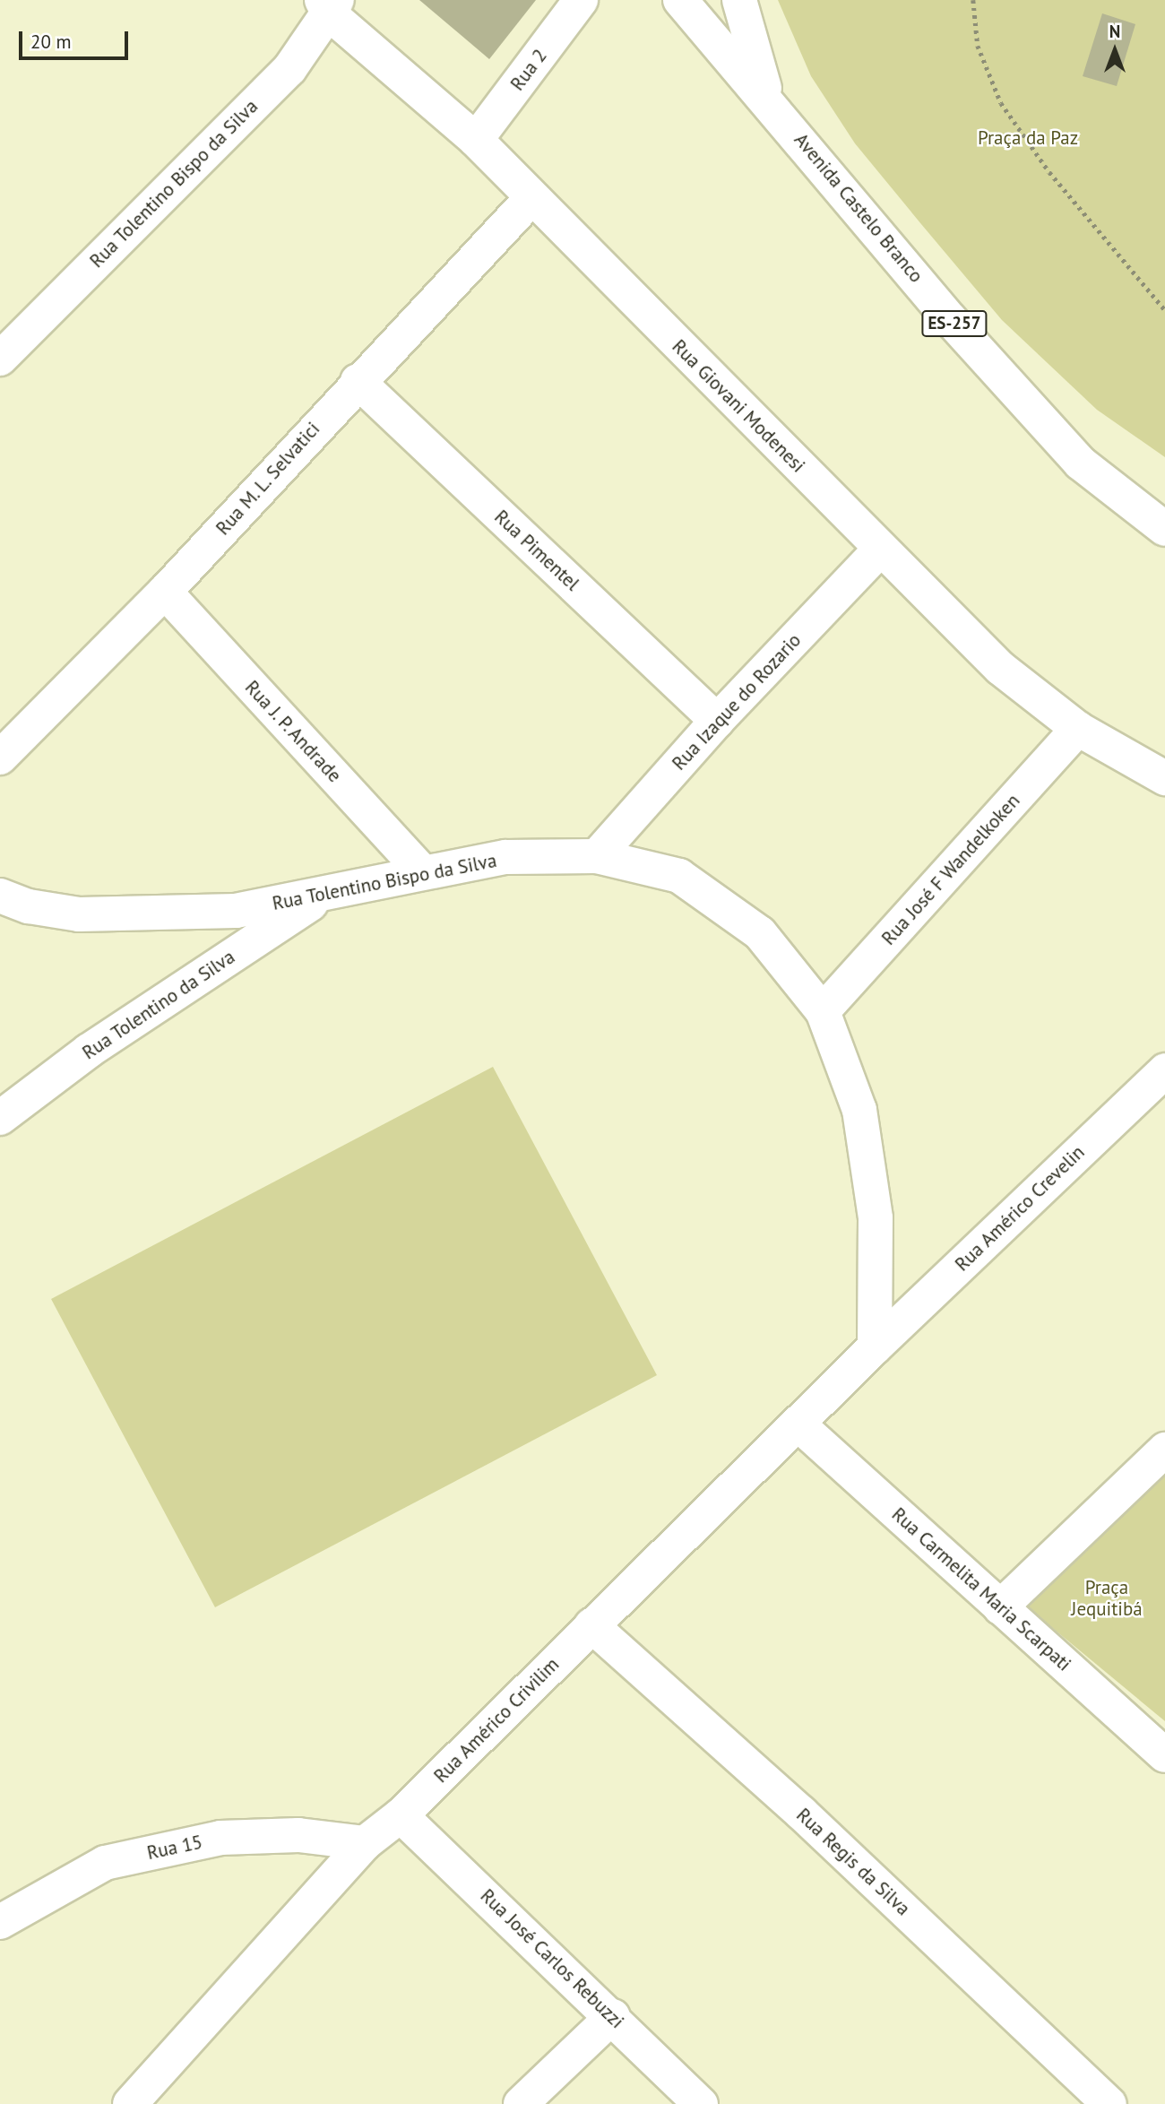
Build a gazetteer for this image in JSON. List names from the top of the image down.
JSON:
{
  "streets": {
    "street": [
      "Rua 2",
      "Rua Tolentino Bispo da Silva",
      "Avenida Castelo Branco",
      "ES-257",
      "Rua Giovani Modenesi",
      "Rua M. L. Selvatici",
      "Rua Pimentel",
      "Rua Izaque do Rozario",
      "Rua J. P. Andrade",
      "Rua José F Wandelkoken",
      "Rua Tolentino da Silva",
      "Rua Américo Crevelin",
      "Rua Carmelita Maria Scarpati",
      "Rua Américo Crivilim",
      "Rua 15",
      "Rua Regis da Silva",
      "Rua José Carlos Rebuzzi"
    ]
  },
  "crossings": [
    ["Rua 2", "Rua Giovani Modenesi"],
    ["Rua Tolentino Bispo da Silva", "Rua Giovani Modenesi"],
    ["Rua Tolentino Bispo da Silva", "Rua Izaque do Rozario"],
    ["Rua Tolentino Bispo da Silva", "Rua J. P. Andrade"],
    ["Rua Tolentino Bispo da Silva", "Rua José F Wandelkoken"],
    ["Rua Tolentino Bispo da Silva", "Rua Tolentino da Silva"],
    ["Rua Tolentino Bispo da Silva", "Rua Américo Crevelin"],
    ["Rua Tolentino Bispo da Silva", "Rua Américo Crivilim"],
    ["Rua Giovani Modenesi", "Rua M. L. Selvatici"],
    ["Rua Giovani Modenesi", "Rua Izaque do Rozario"],
    ["Rua Giovani Modenesi", "Rua José F Wandelkoken"],
    ["Rua M. L. Selvatici", "Rua Pimentel"],
    ["Rua M. L. Selvatici", "Rua J. P. Andrade"],
    ["Rua Pimentel", "Rua Izaque do Rozario"],
    ["Rua Américo Crevelin", "Rua Américo Crivilim"],
    ["Rua Carmelita Maria Scarpati", "Rua Américo Crivilim"],
    ["Rua Américo Crivilim", "Rua 15"],
    ["Rua Américo Crivilim", "Rua Regis da Silva"],
    ["Rua Américo Crivilim", "Rua José Carlos Rebuzzi"]
  ],
  "parks": ["Praça da Paz", "Praça Jequitibá"],
  "scale_bar": "20 m",
  "north": "top"
}
